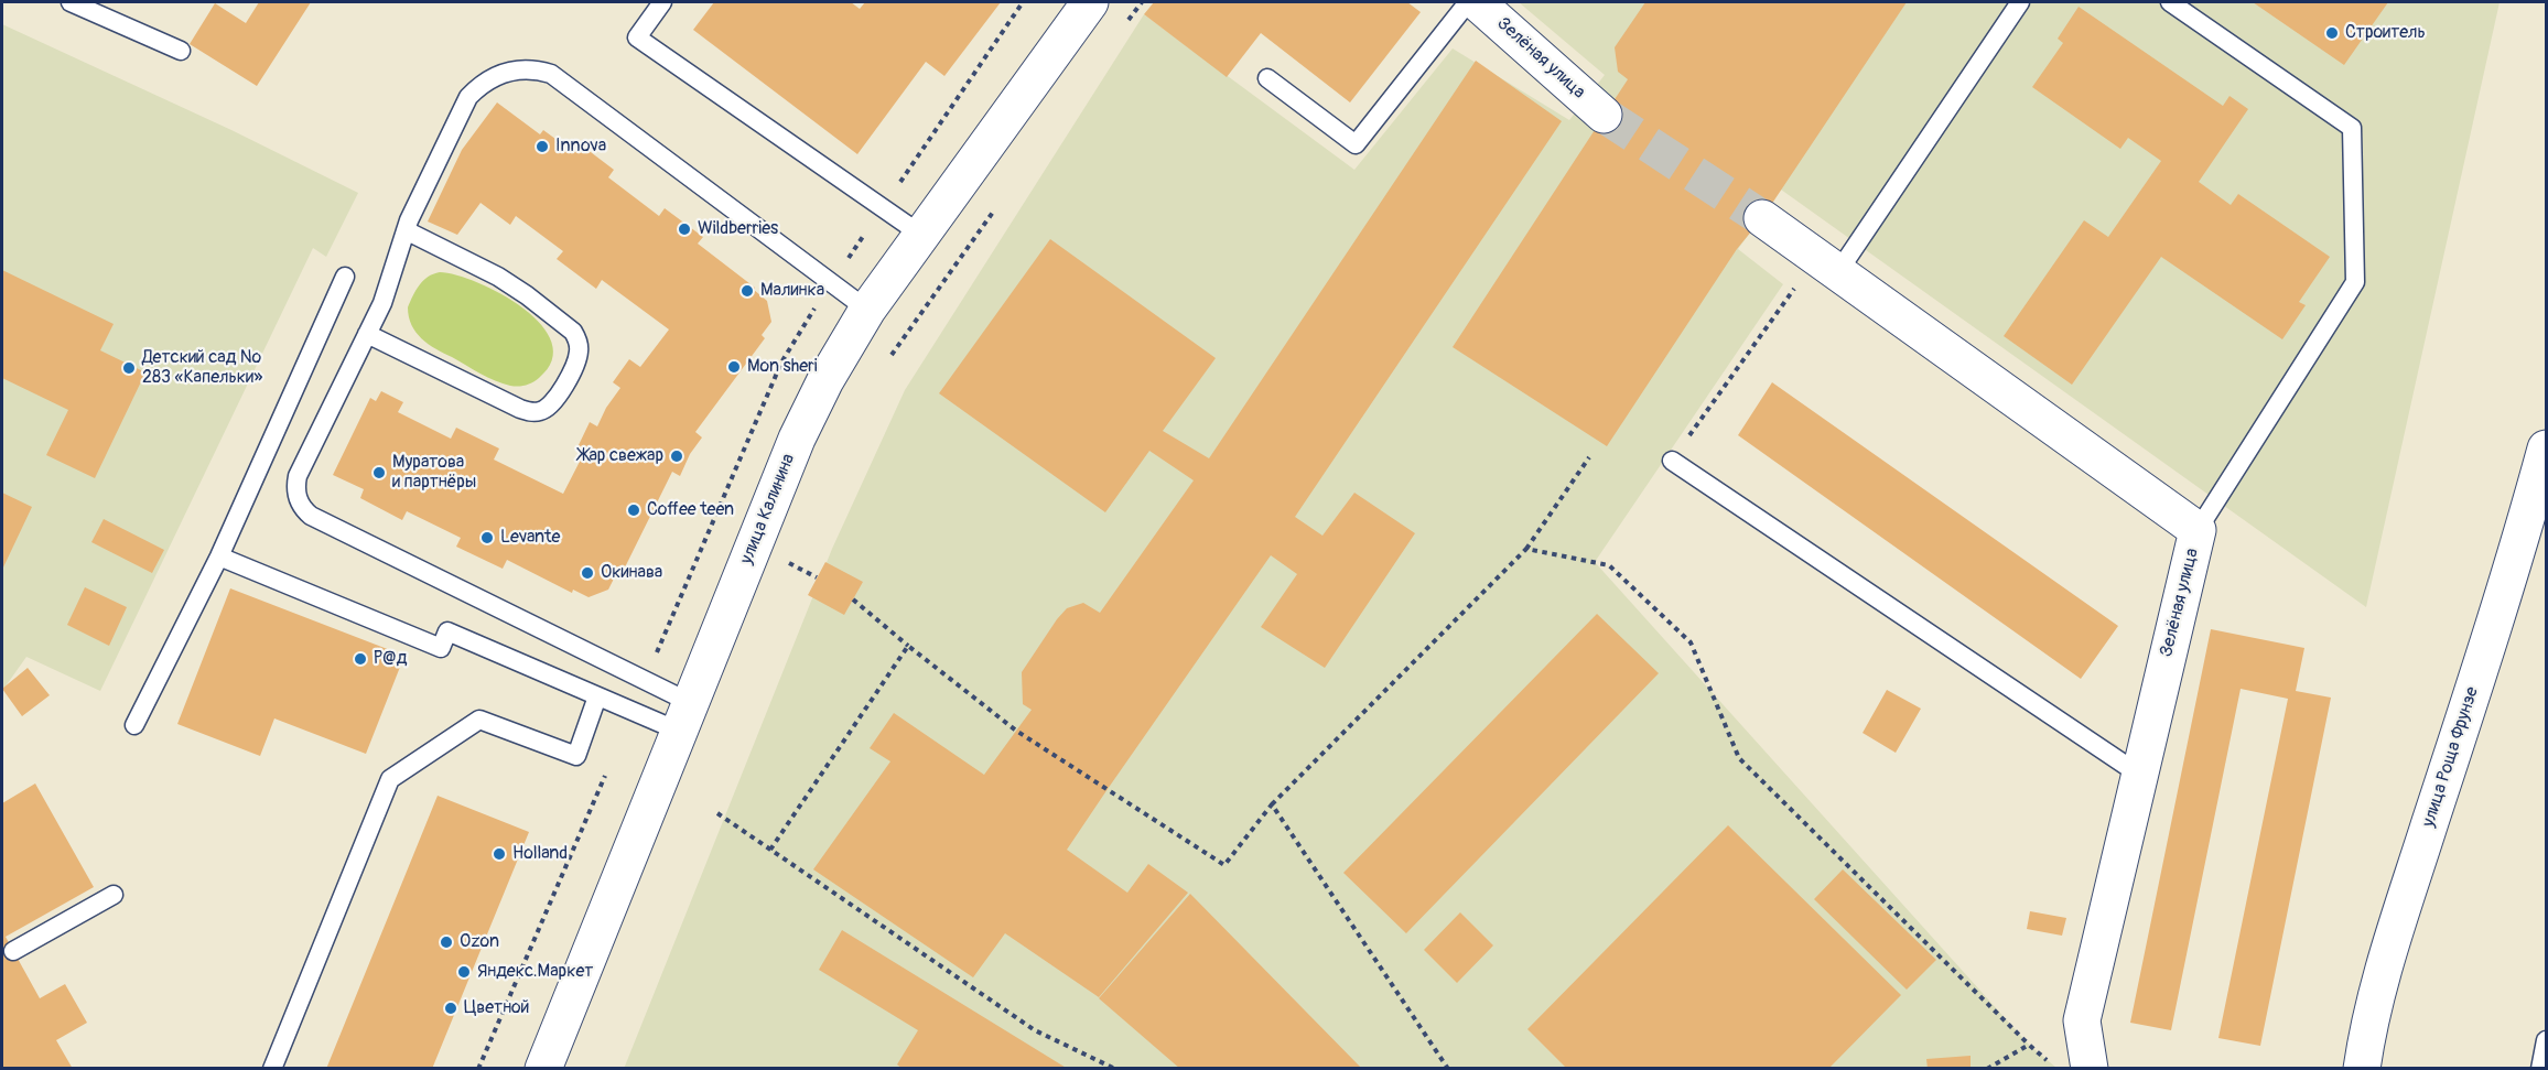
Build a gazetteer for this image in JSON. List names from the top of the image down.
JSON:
{
  "streets": {
    "street": ["Зелёная улица", "улица Калинина", "улица Роща Фрунзе"]
  },
  "places": [
    "Строитель",
    "Innova",
    "Wildberries",
    "Малинка",
    "Mon sheri",
    "Детский сад № 283 «Капельки»",
    "Жар свежар",
    "Муратова и партнёры",
    "Coffee teen",
    "Levante",
    "Окинава",
    "Р@д",
    "Holland",
    "Ozon",
    "Яндекс.Маркет",
    "Цветной"
  ]
}
